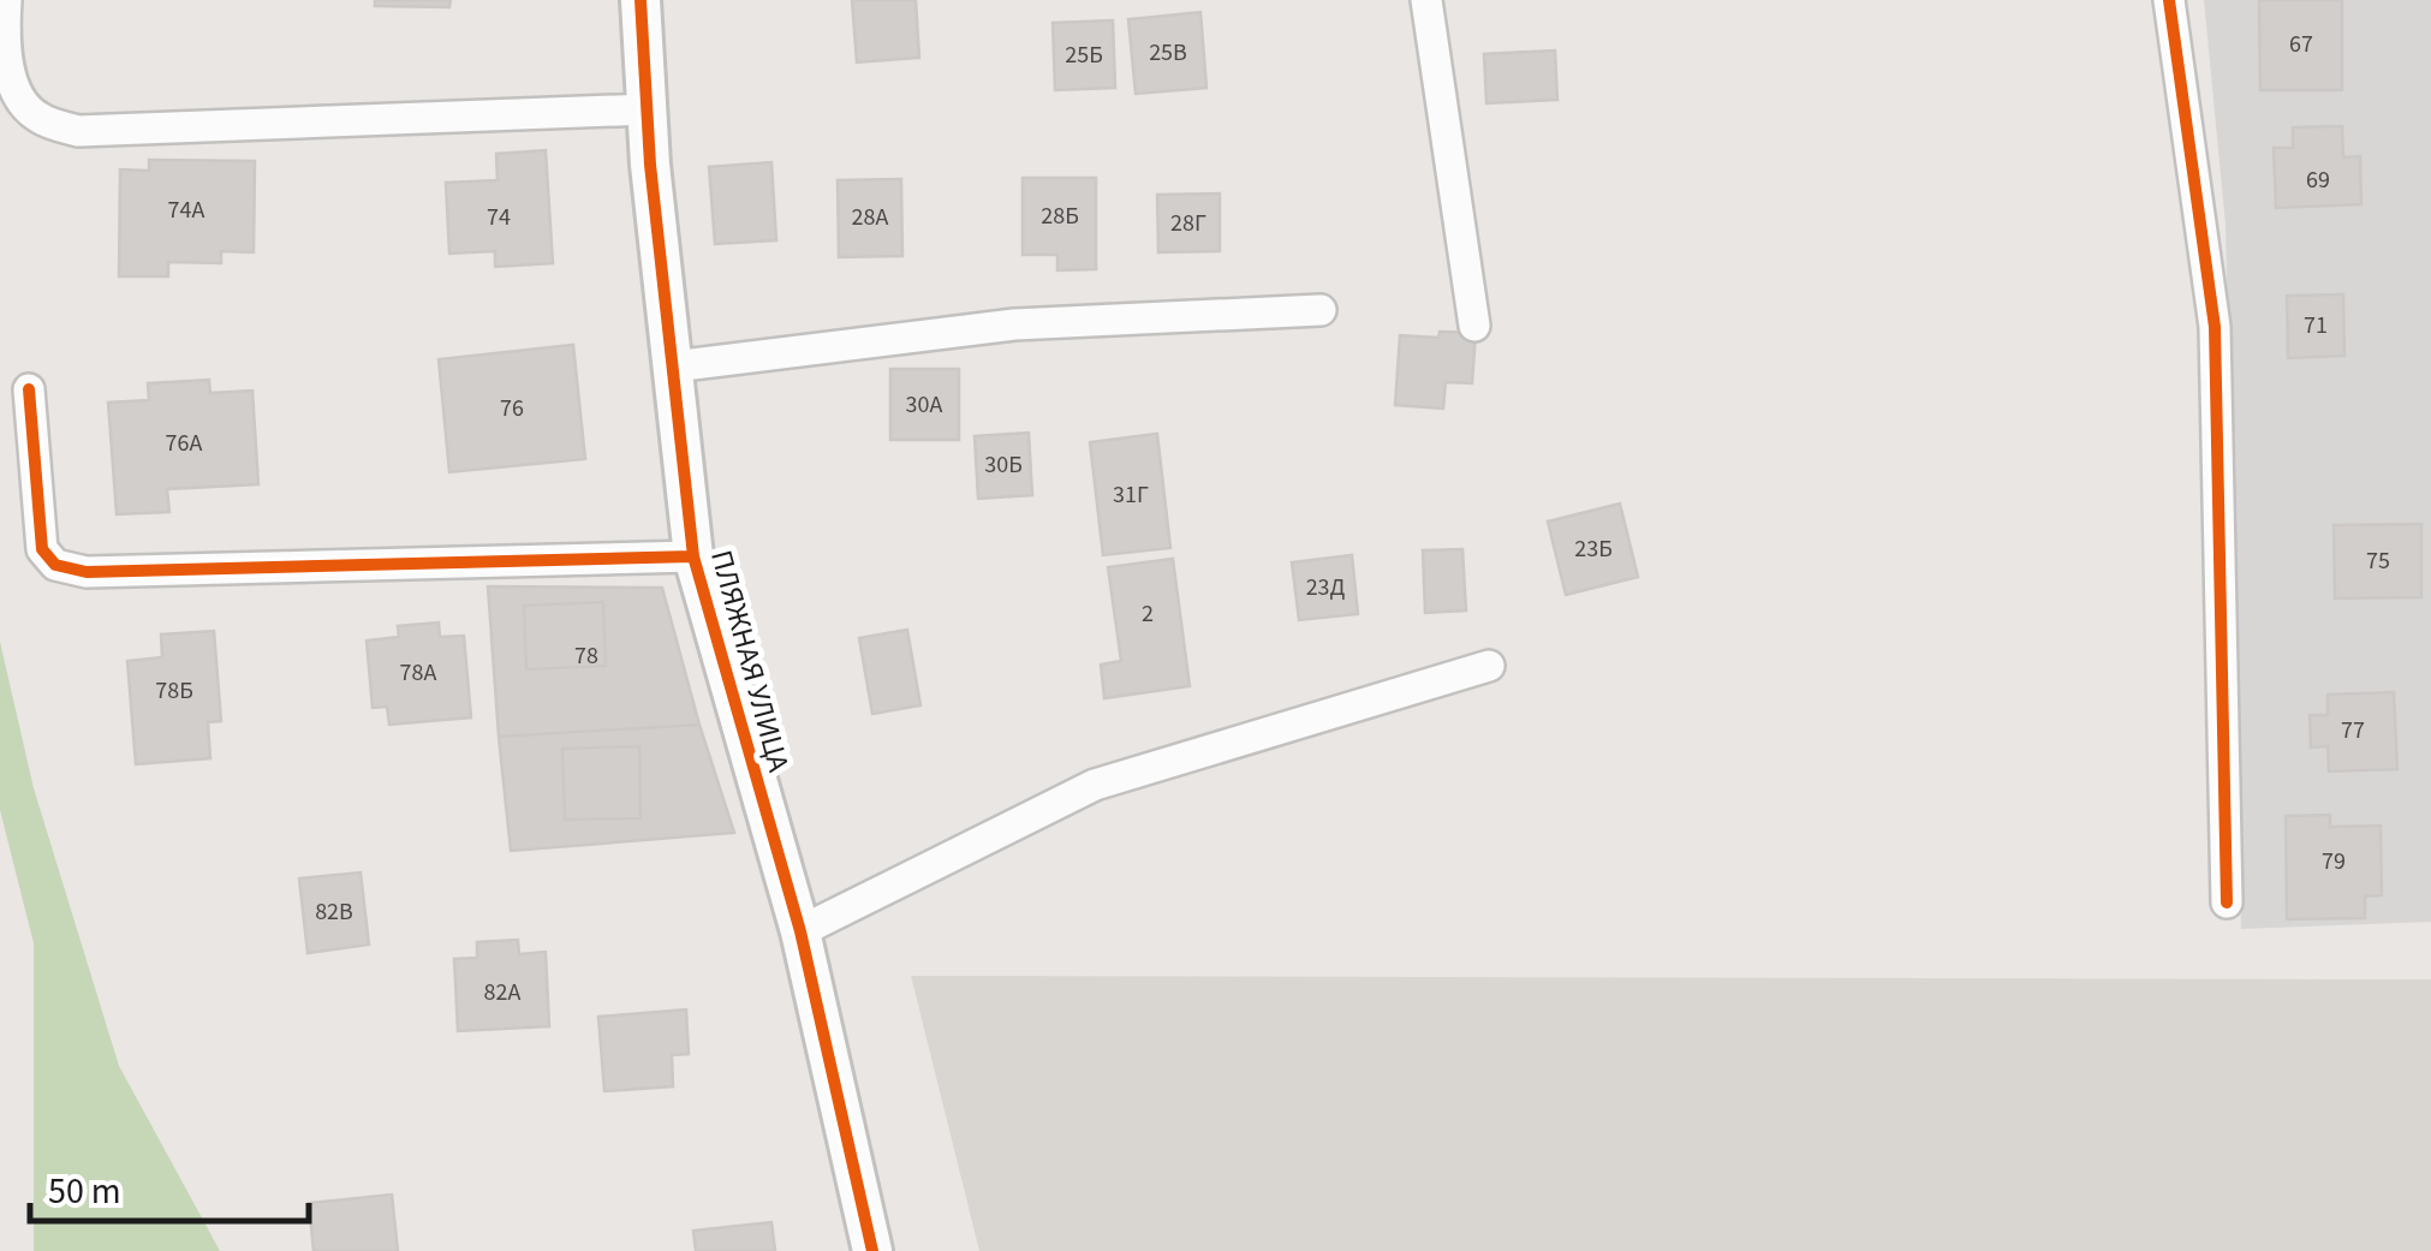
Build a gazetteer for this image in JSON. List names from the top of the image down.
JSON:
{
  "streets": {
    "street": ["ПЛЯЖНАЯ УЛИЦА"]
  },
  "house_numbers": [
    "67",
    "25В",
    "25Б",
    "69",
    "74А",
    "28Б",
    "74",
    "28А",
    "28Г",
    "71",
    "30А",
    "76",
    "76А",
    "30Б",
    "31Г",
    "23Б",
    "75",
    "23Д",
    "2",
    "78",
    "78А",
    "78Б",
    "77",
    "79",
    "82В",
    "82А"
  ],
  "scale_bar": "50 m"
}
